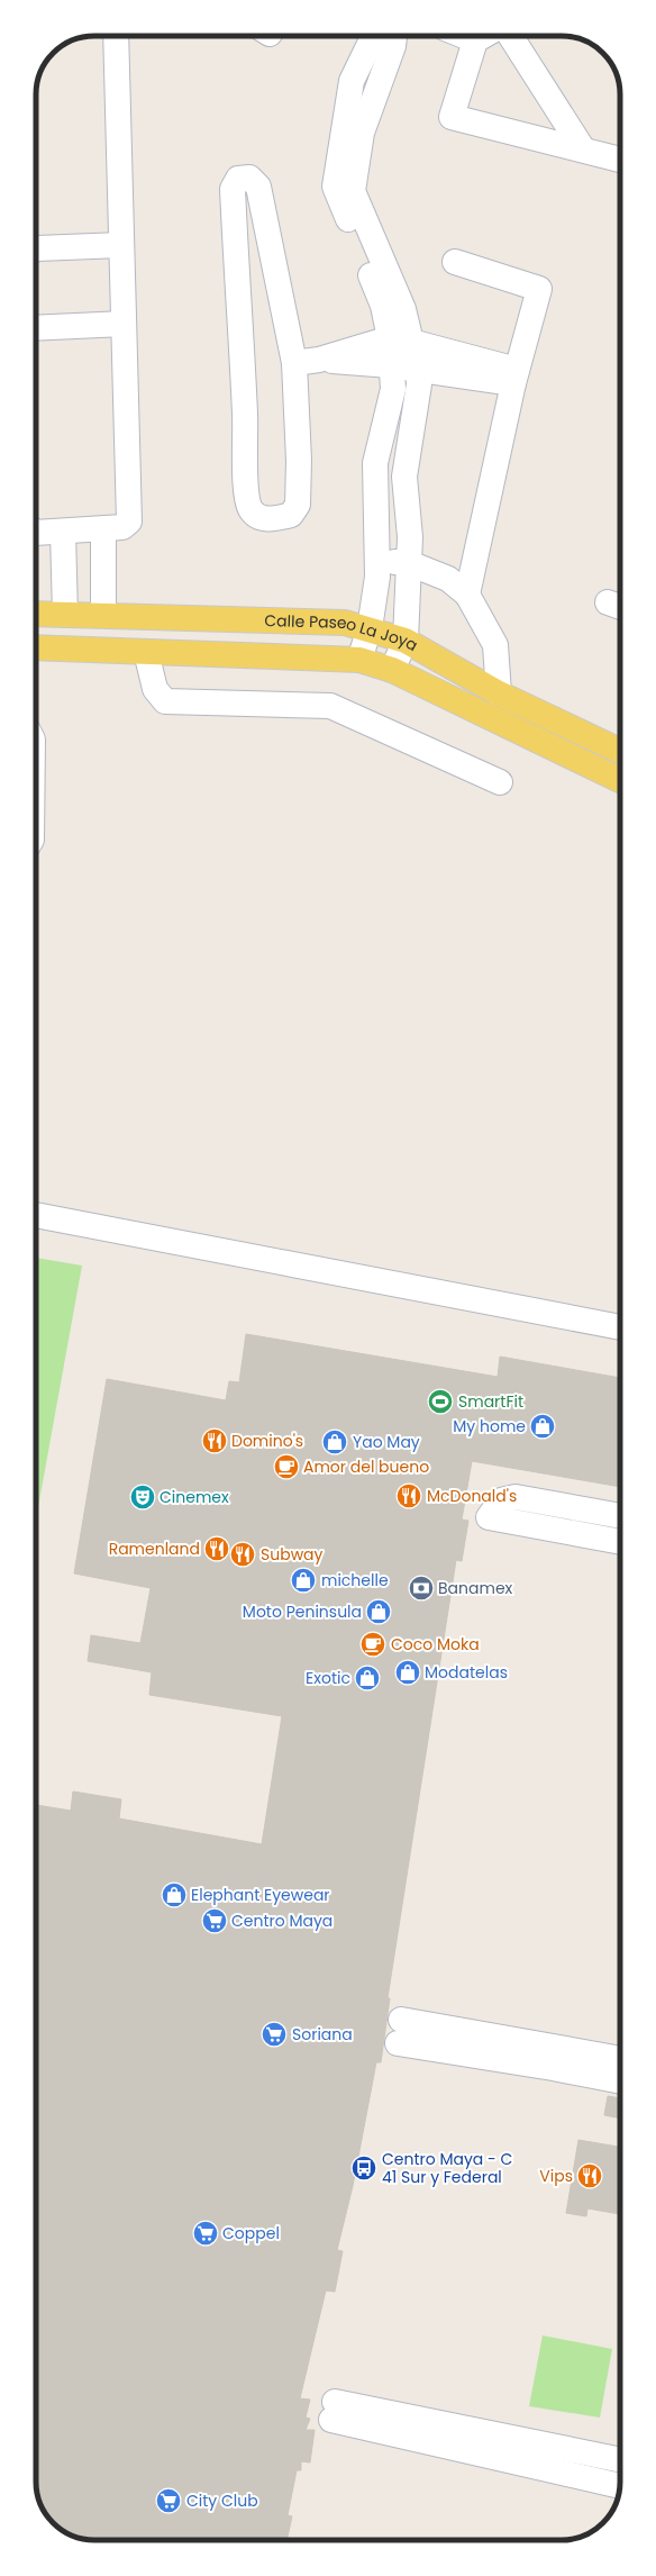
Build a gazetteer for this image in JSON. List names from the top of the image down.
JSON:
{
  "streets": {
    "main road": ["Calle Paseo La Joya"]
  },
  "places": {
    "sports": ["SmartFit"],
    "shop": [
      "My home",
      "Yao May",
      "michelle",
      "Moto Peninsula",
      "Modatelas",
      "Exotic",
      "Elephant Eyewear"
    ],
    "restaurant": [
      "Domino's",
      "McDonald's",
      "Ramenland",
      "Subway",
      "Vips"
    ],
    "cafe": ["Amor del bueno", "Coco Moka"],
    "theatre": ["Cinemex"],
    "bank": ["Banamex"],
    "supermarket": [
      "Centro Maya",
      "Soriana",
      "Coppel",
      "City Club"
    ],
    "bus stop": ["Centro Maya - C 41 Sur y Federal"]
  }
}
